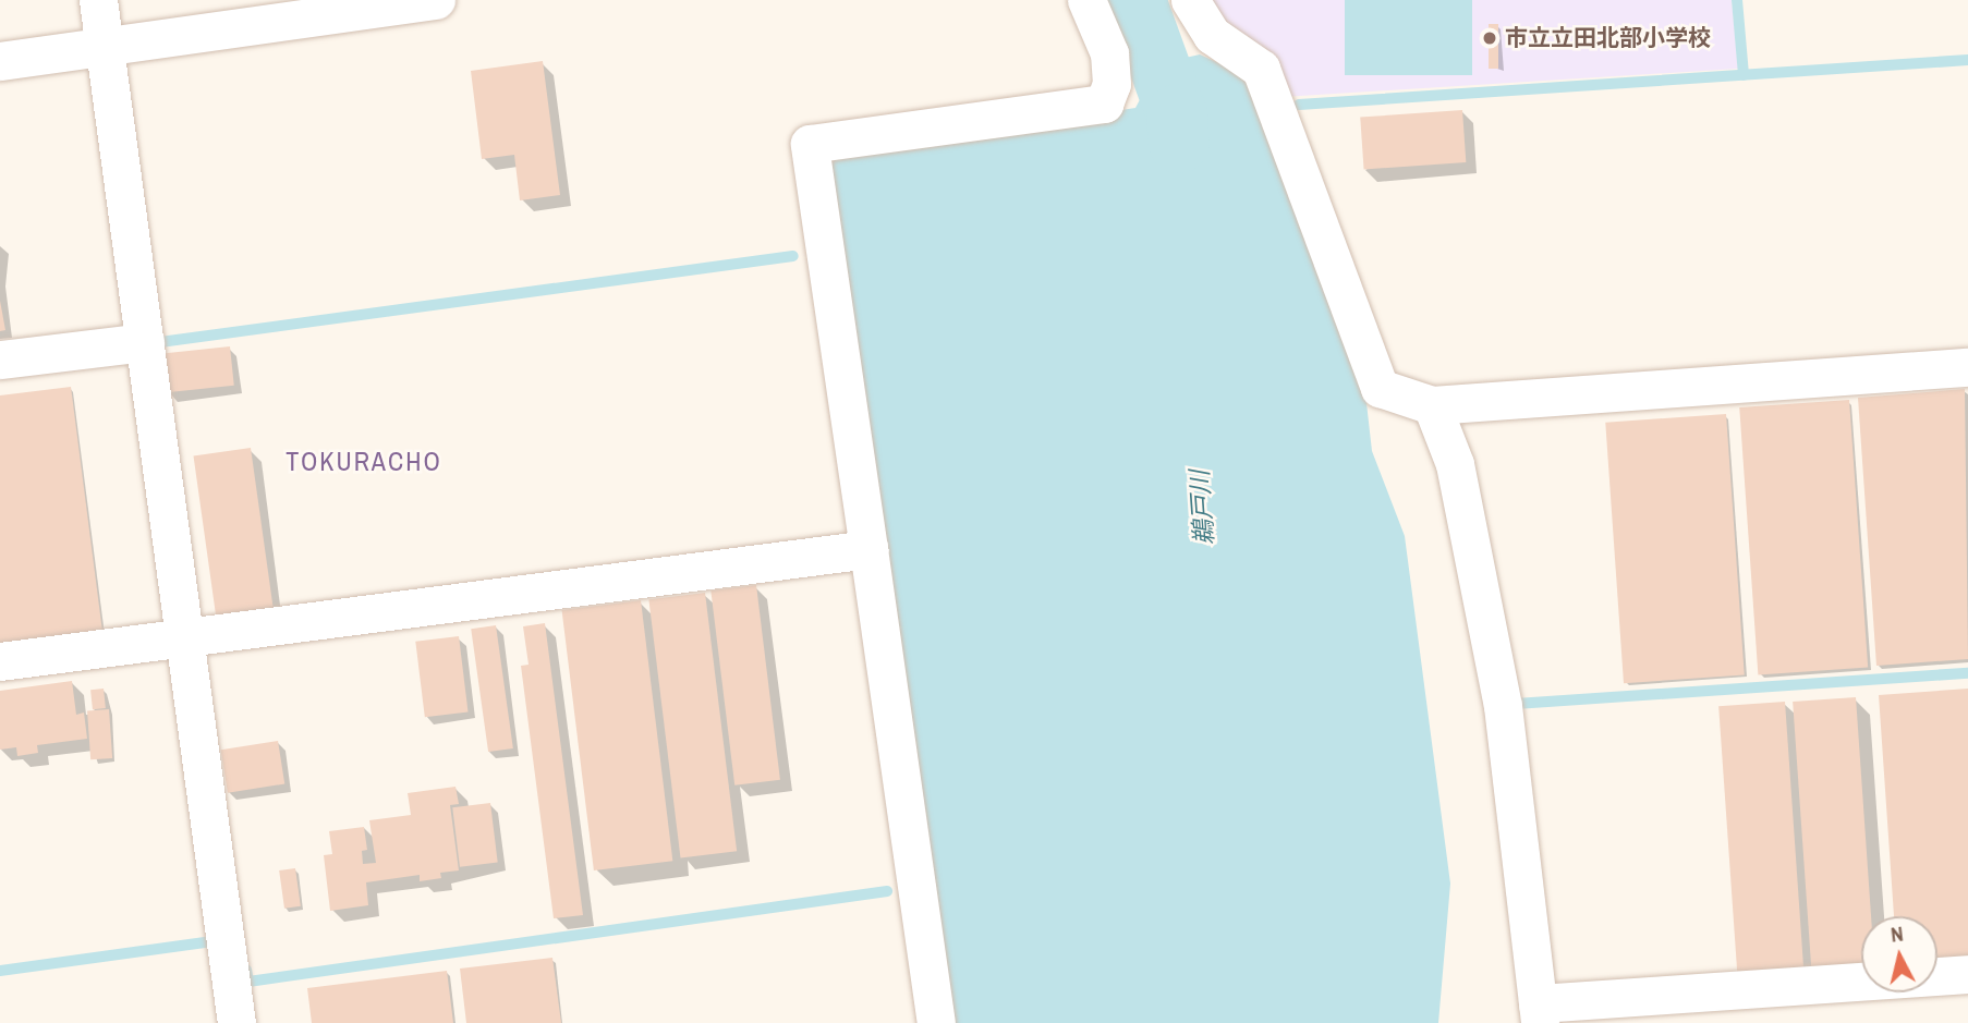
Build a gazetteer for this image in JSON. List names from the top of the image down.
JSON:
{
  "districts": ["TOKURACHO"],
  "water": ["鵜戸川"],
  "places": ["市立立田北部小学校"],
  "north": "top"
}
